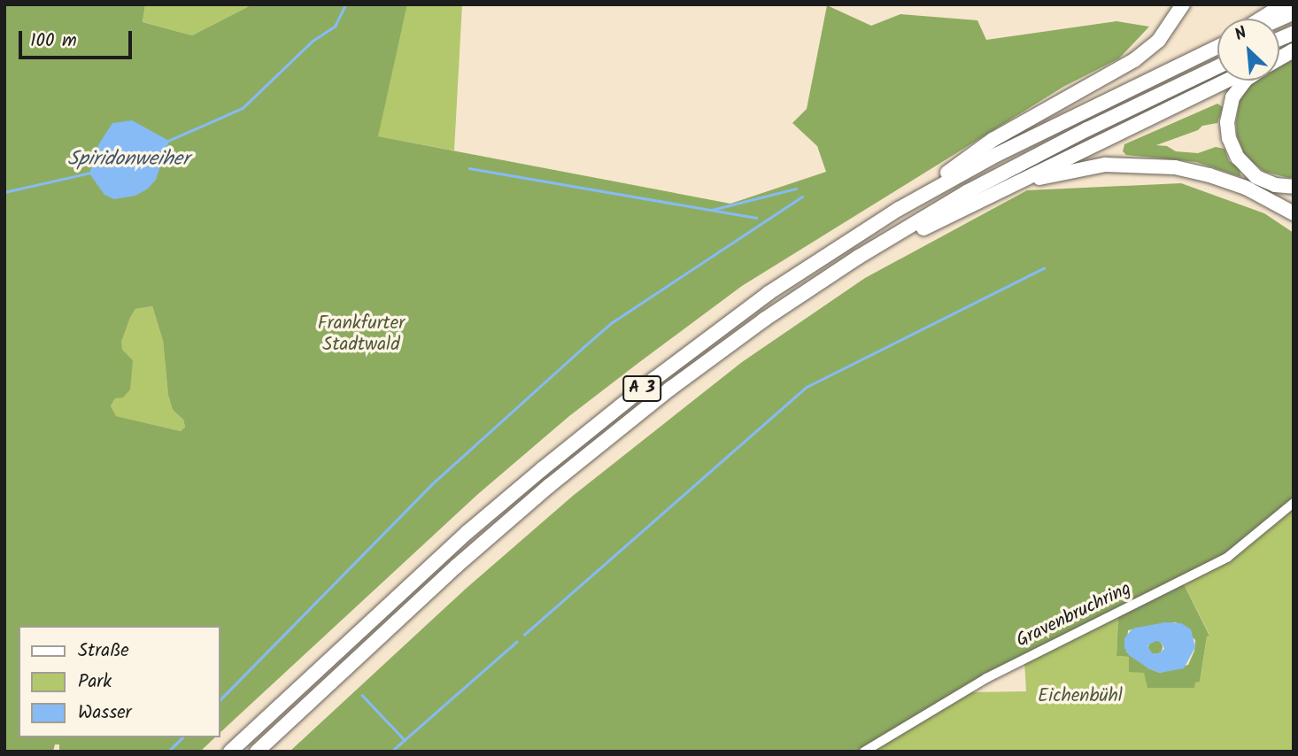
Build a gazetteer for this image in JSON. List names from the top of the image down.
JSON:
{
  "streets": {
    "highway": ["A 3"],
    "street": ["Gravenbruchring"]
  },
  "water": ["Spiridonweiher"],
  "parks": ["Frankfurter Stadtwald", "Eichenbühl"],
  "legend": ["Straße", "Park", "Wasser"],
  "scale_bar": "100 m",
  "north": "top left"
}
